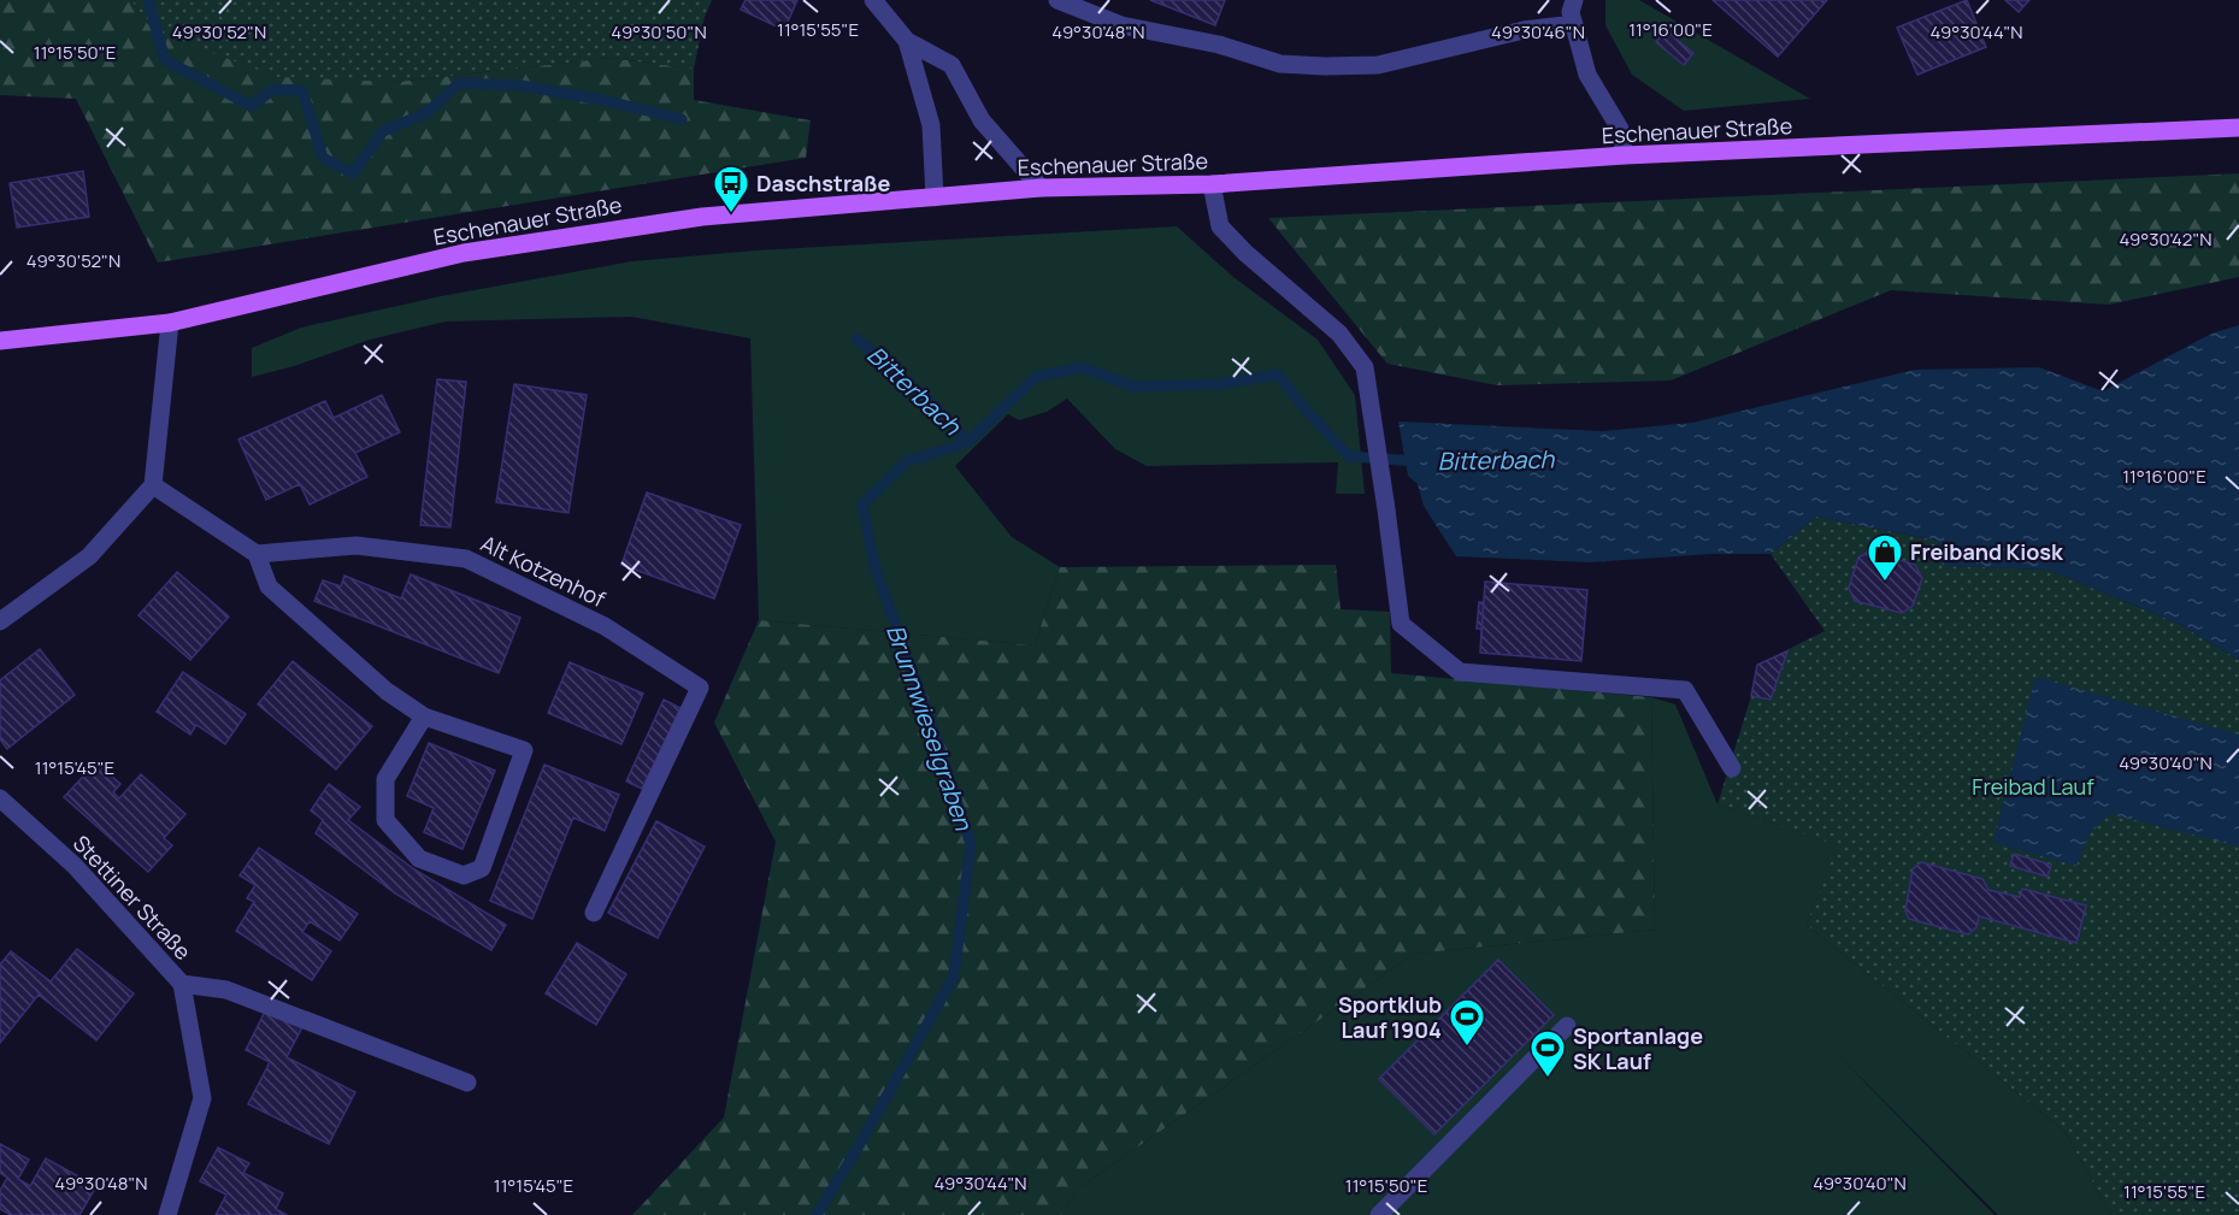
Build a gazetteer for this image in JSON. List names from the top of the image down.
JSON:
{
  "streets": {
    "main road": ["Eschenauer Straße"],
    "street": ["Alt Kotzenhof", "Stettiner Straße"]
  },
  "water": ["Bitterbach", "Brunnwieselgraben"],
  "parks": ["Freibad Lauf"],
  "places": {
    "bus stop": ["Daschstraße"],
    "shop": ["Freiband Kiosk"],
    "sports": ["Sportklub Lauf 1904", "Sportanlage SK Lauf"]
  },
  "coordinates": [
    "11°15'55\"E",
    "11°16'00\"E",
    "49°30'52\"N",
    "49°30'50\"N",
    "49°30'48\"N",
    "49°30'46\"N",
    "49°30'44\"N",
    "11°15'50\"E",
    "49°30'42\"N",
    "49°30'40\"N",
    "11°15'45\"E"
  ]
}
